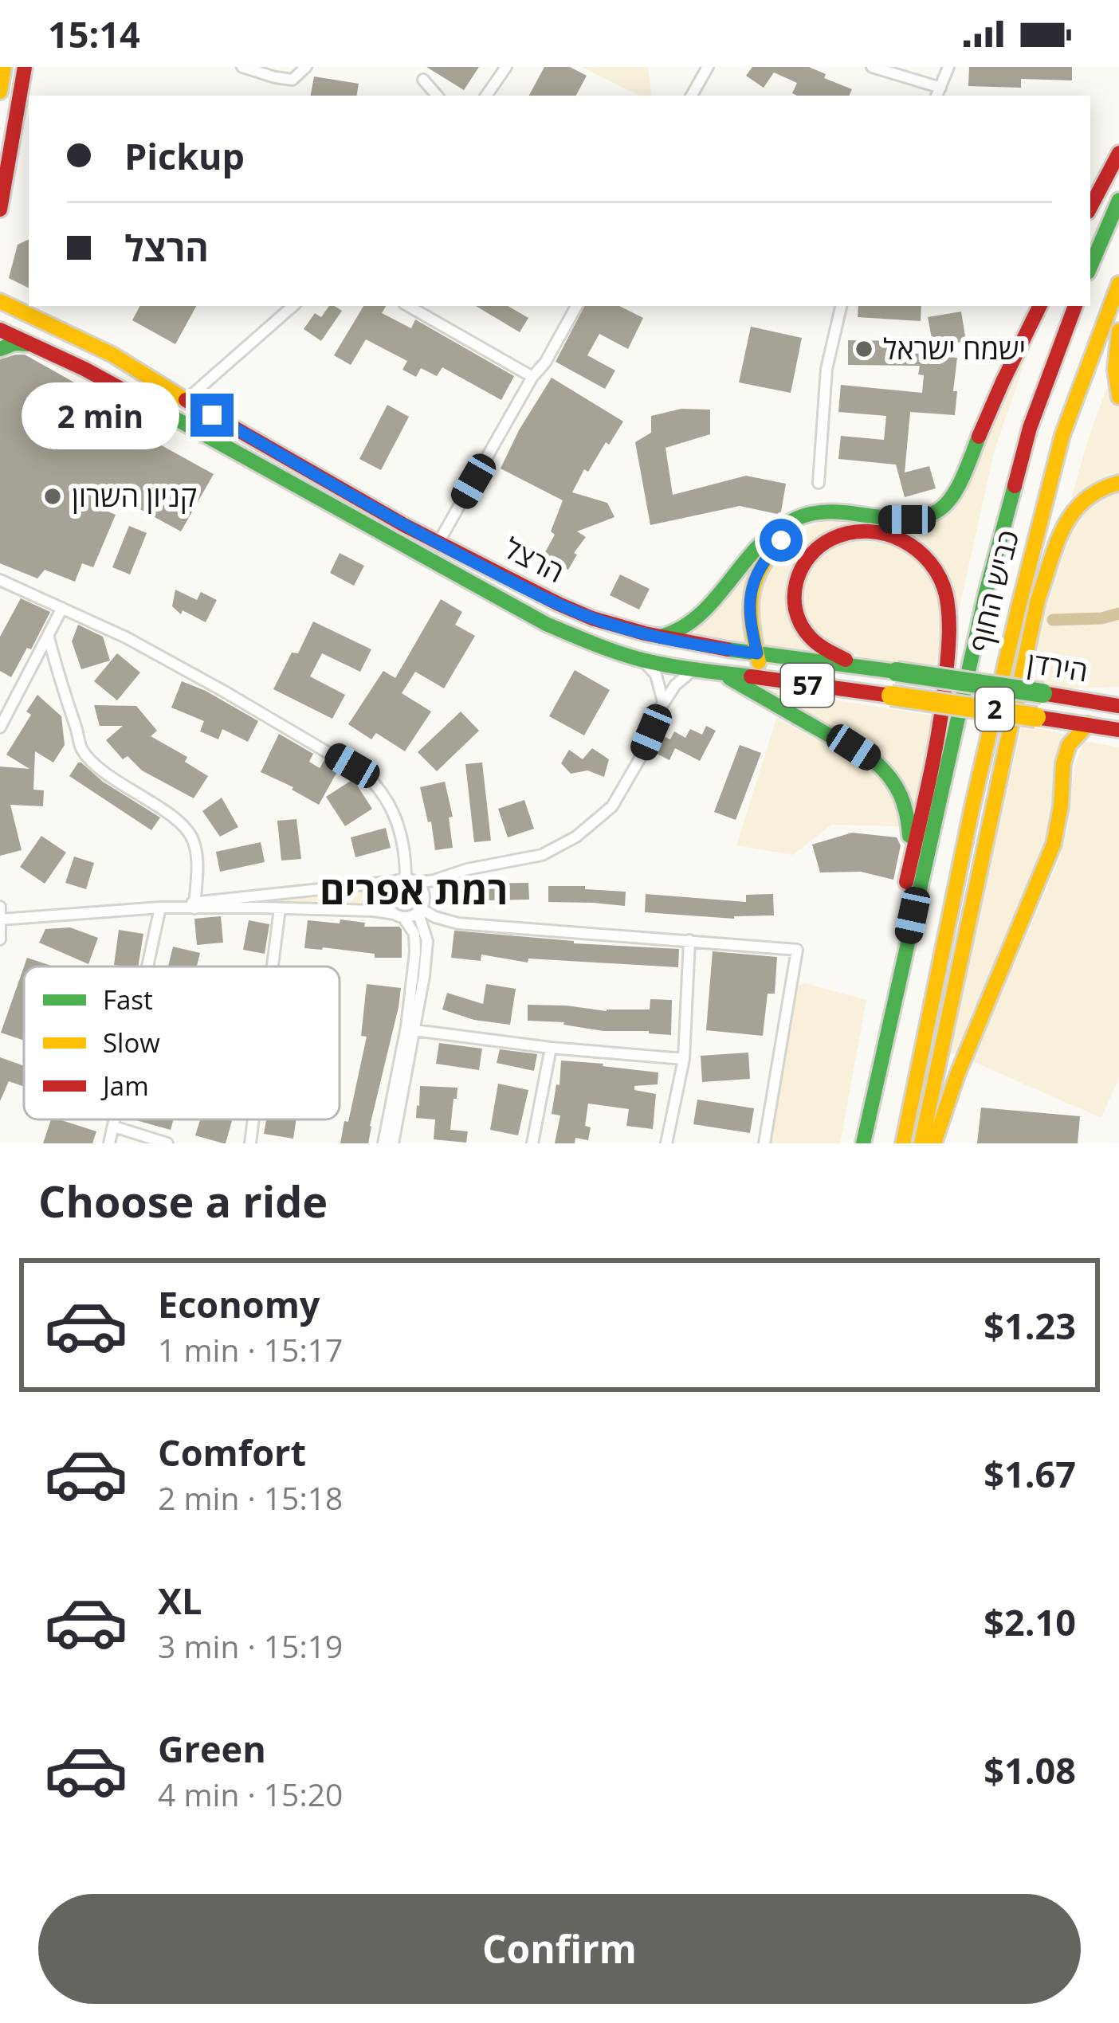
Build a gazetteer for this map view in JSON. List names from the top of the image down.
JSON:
{
  "streets": {
    "main road": [
      "הרצל",
      "כביש החוף",
      "הירדן",
      "57",
      "2"
    ]
  },
  "crossings": [
    ["הרצל", "הירדן"]
  ],
  "districts": ["רמת אפרים"],
  "places": ["ישמח ישראל", "קניון השרון"],
  "legend": ["Fast", "Slow", "Jam"],
  "page": {
    "status": "15:14",
    "banner": ["Pickup", "הרצל"],
    "bubble": "2 min",
    "heading": "Choose a ride",
    "list": [
      {
        "name": "Economy",
        "note": "1 min · 15:17",
        "value": "$1.23"
      },
      {
        "name": "Comfort",
        "note": "2 min · 15:18",
        "value": "$1.67"
      },
      {
        "name": "XL",
        "note": "3 min · 15:19",
        "value": "$2.10"
      },
      {
        "name": "Green",
        "note": "4 min · 15:20",
        "value": "$1.08"
      }
    ],
    "buttons": "Confirm"
  }
}
